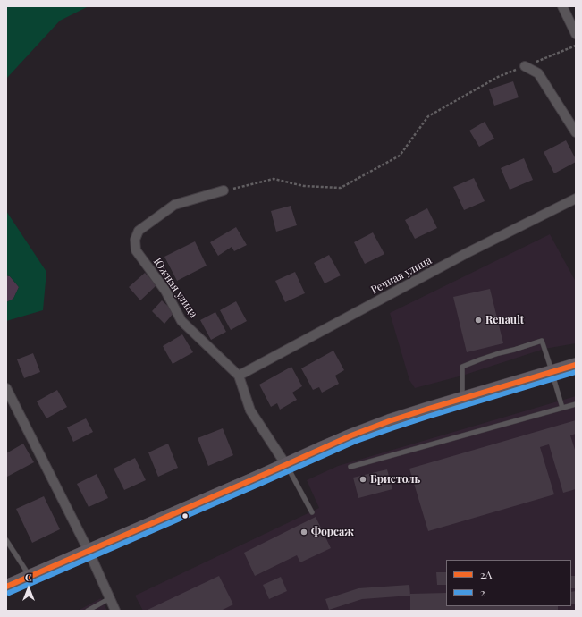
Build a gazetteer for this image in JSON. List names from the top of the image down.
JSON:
{
  "streets": {
    "street": ["Речная улица", "Южная улица"]
  },
  "crossings": [
    ["Речная улица", "Южная улица"]
  ],
  "places": ["Renault", "Бристоль", "Форсаж"],
  "lines": ["transit line 2А", "transit line 2"],
  "legend": ["2А", "2"],
  "north": "top"
}
